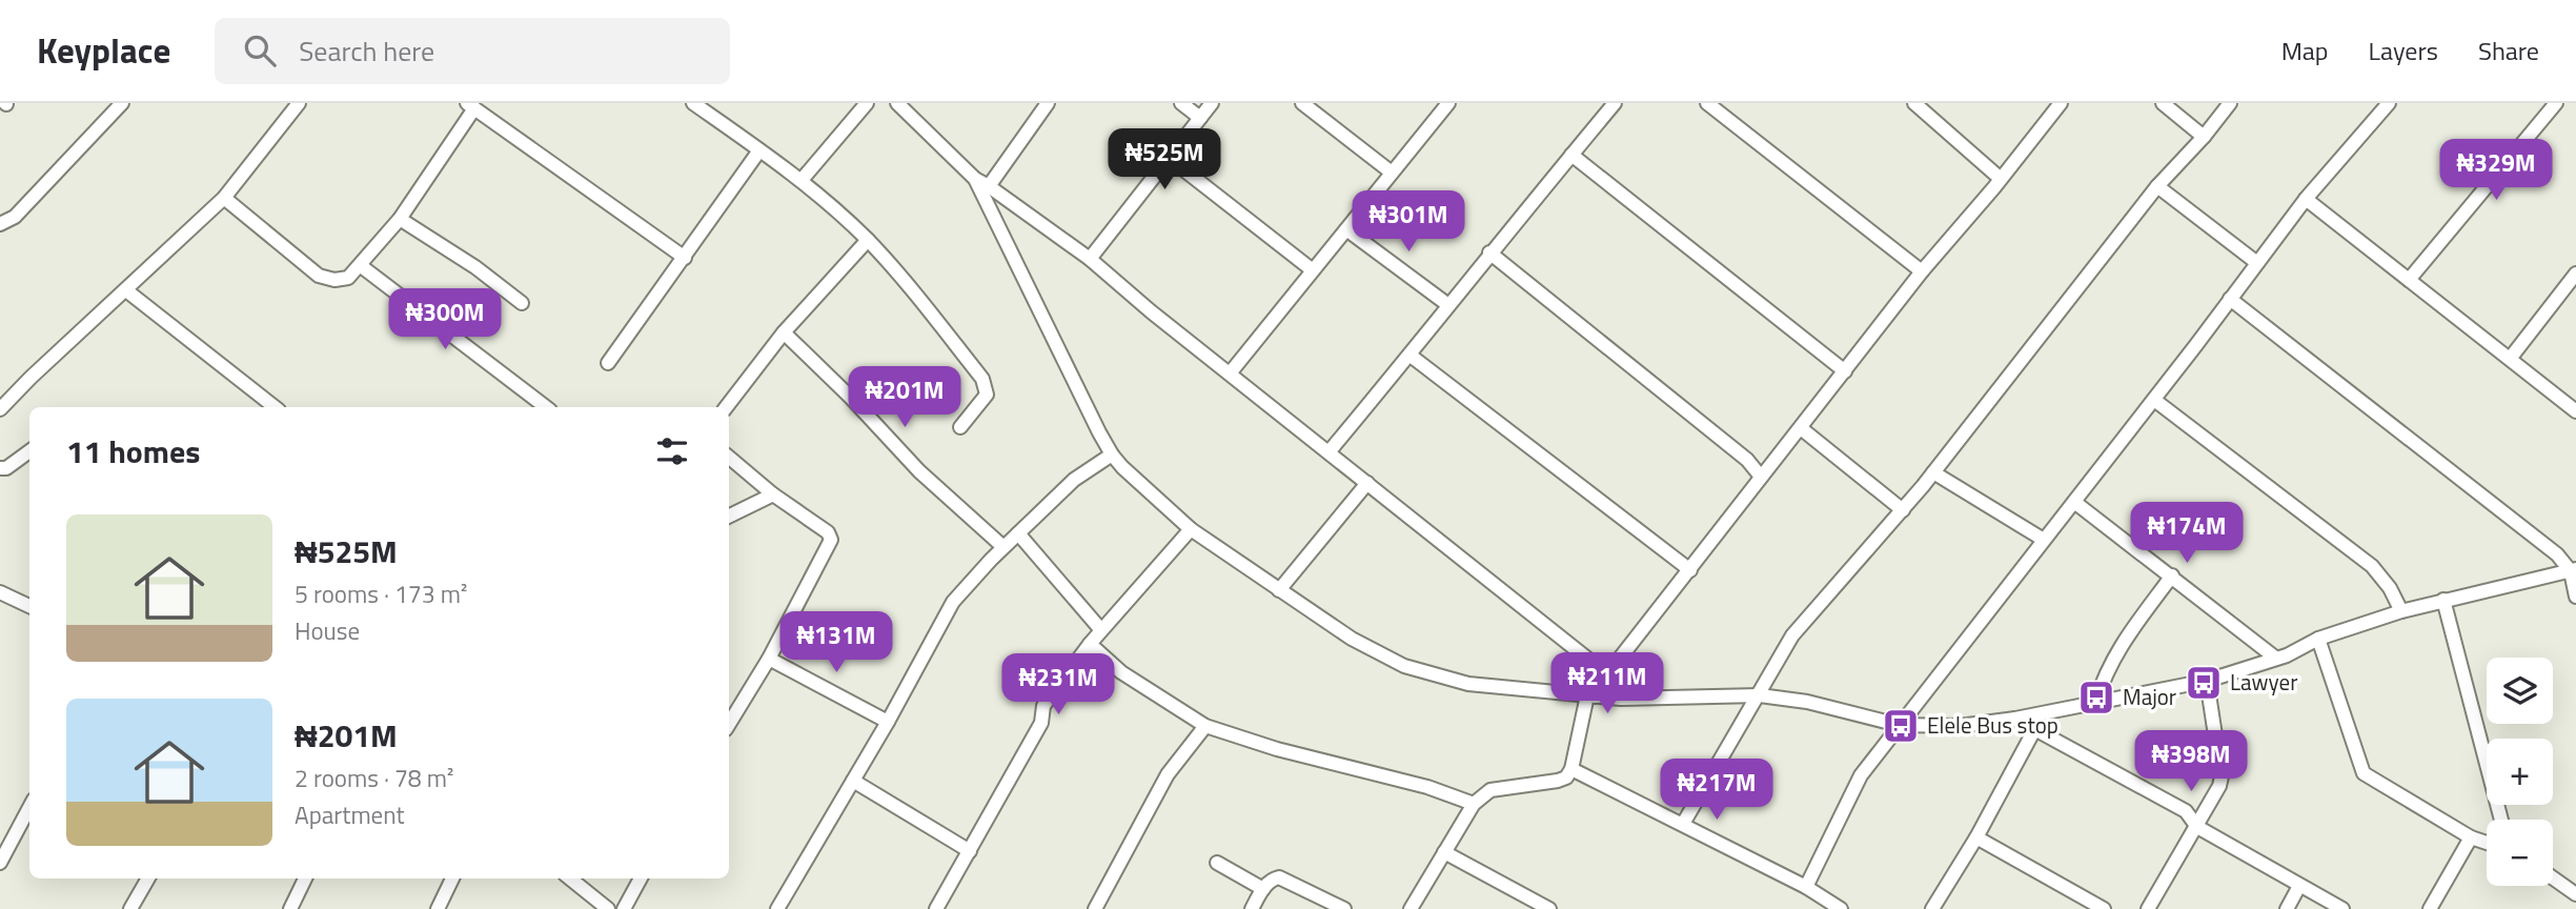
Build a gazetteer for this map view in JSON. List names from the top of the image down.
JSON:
{
  "places": {
    "bus stop": ["Lawyer", "Major", "Elele Bus stop"]
  },
  "page": {
    "header": "Keyplace",
    "search": "Search here",
    "nav": ["Map", "Layers", "Share"],
    "price": [
      "₦525M",
      "₦329M",
      "₦301M",
      "₦300M",
      "₦201M",
      "₦174M",
      "₦131M",
      "₦211M",
      "₦231M",
      "₦398M",
      "₦217M"
    ],
    "heading": "11 homes",
    "list": [
      {
        "name": "₦525M",
        "note": "5 rooms · 173 m² · House"
      },
      {
        "name": "₦201M",
        "note": "2 rooms · 78 m² · Apartment"
      }
    ],
    "map_buttons": ["+", "−"]
  }
}
